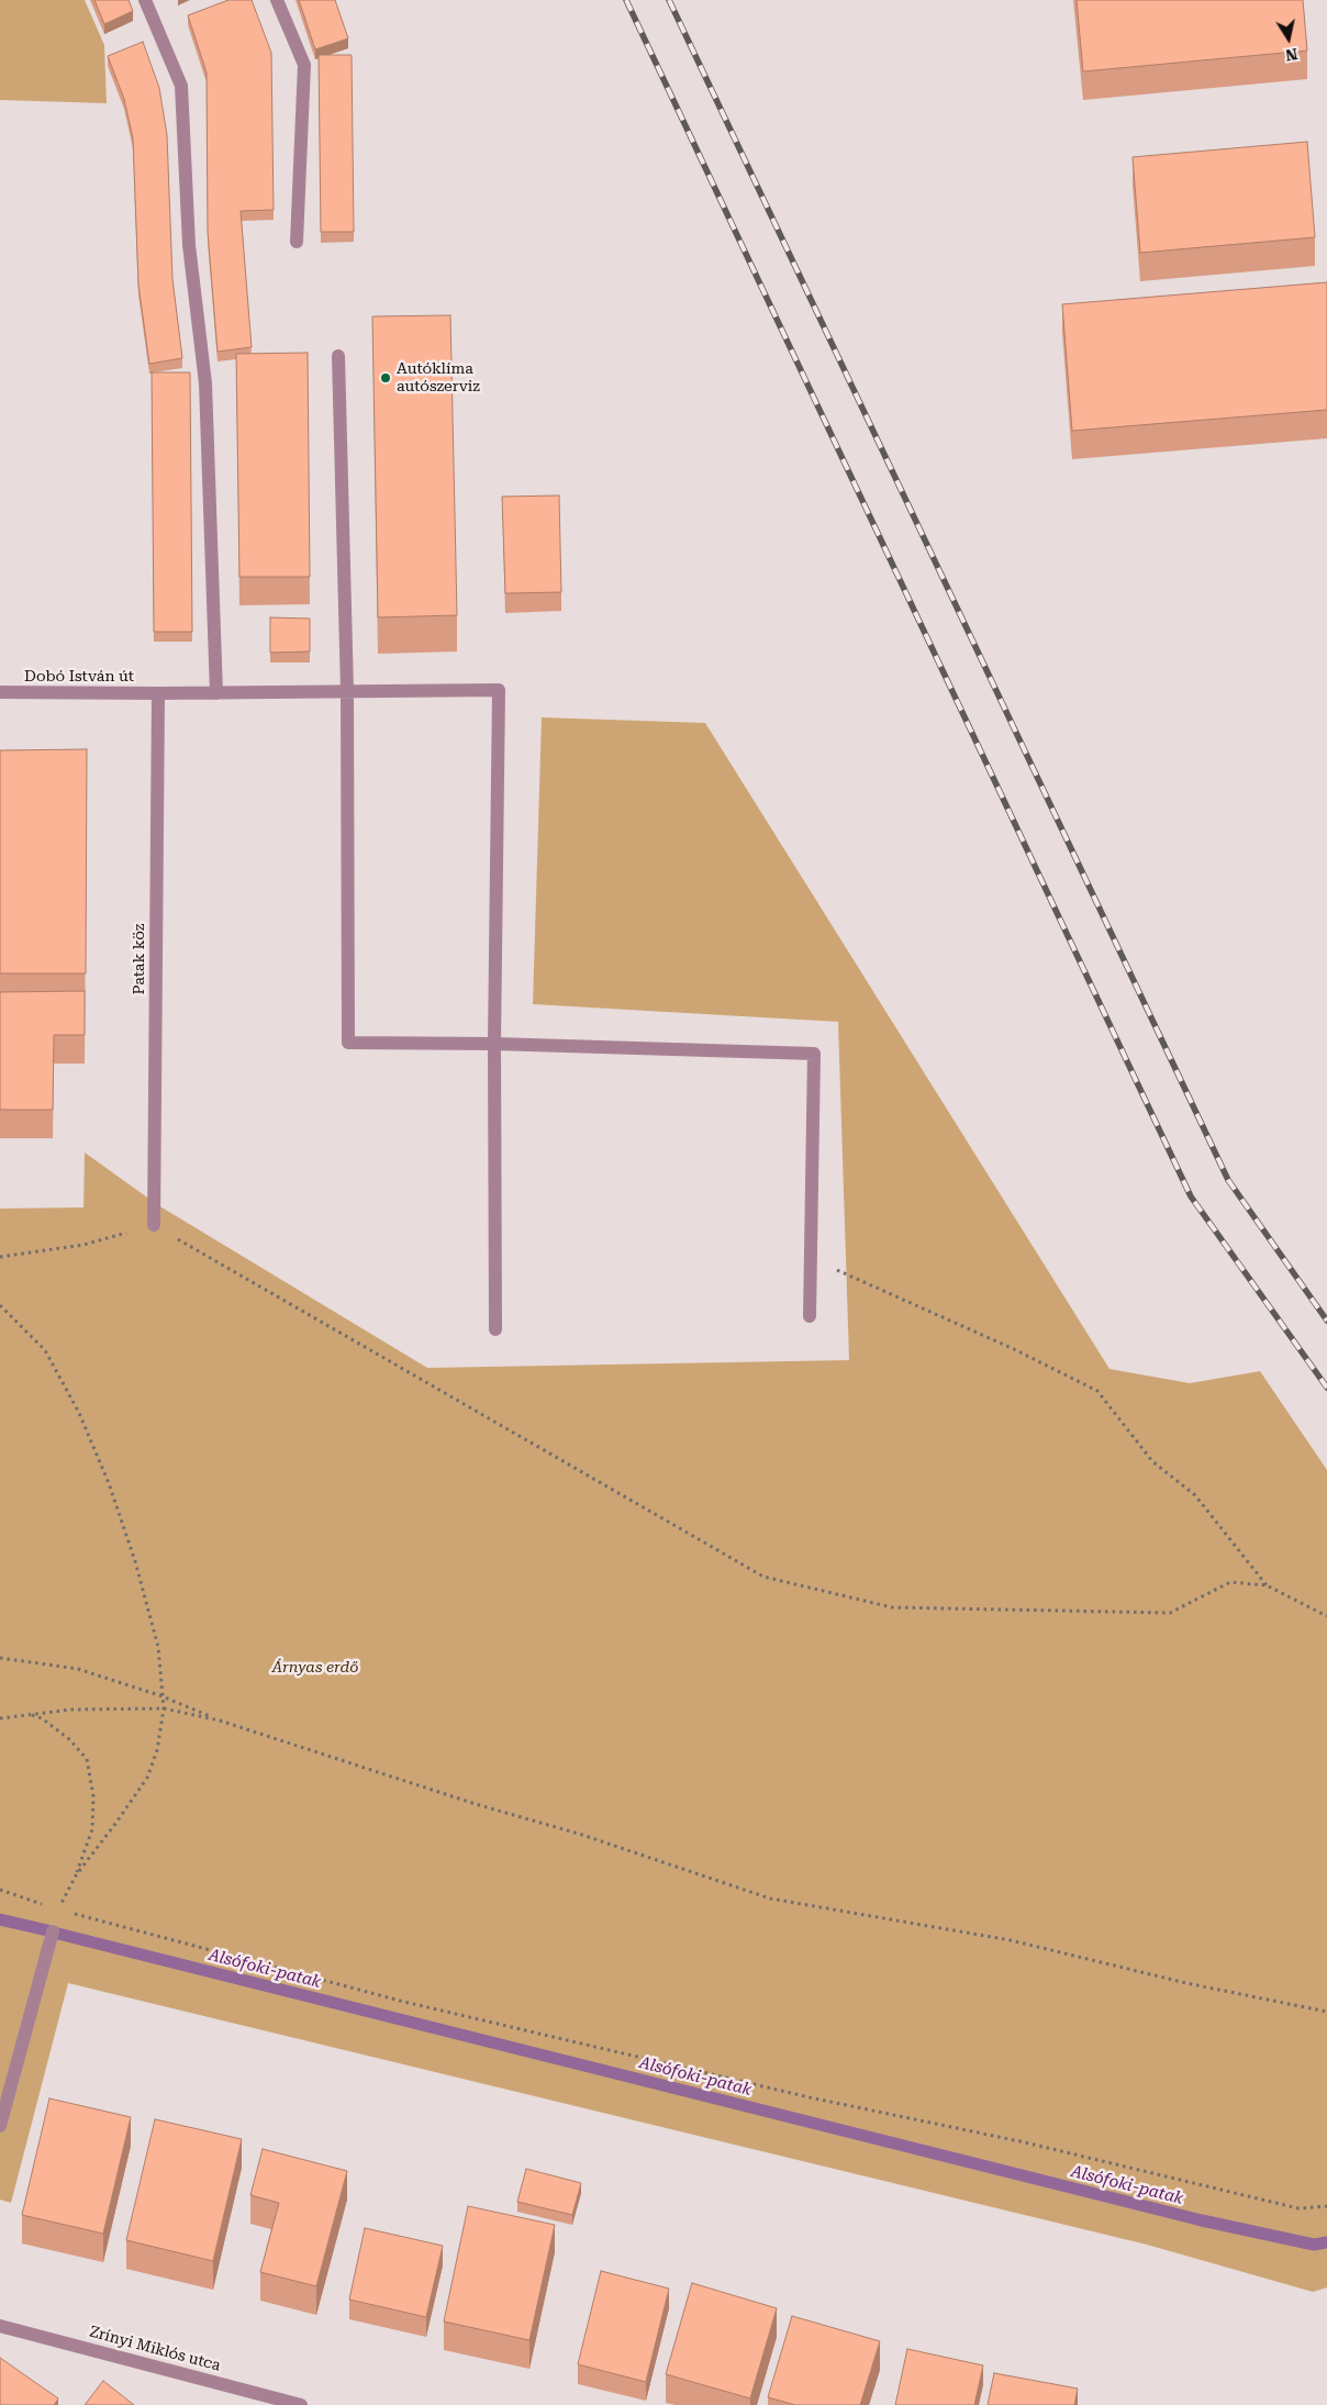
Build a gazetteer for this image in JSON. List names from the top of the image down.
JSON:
{
  "streets": {
    "street": ["Dobó István út", "Patak köz", "Zrínyi Miklós utca"]
  },
  "crossings": [
    ["Dobó István út", "Patak köz"]
  ],
  "water": ["Alsófoki-patak"],
  "parks": ["Árnyas erdő"],
  "places": ["Autóklíma autószerviz"],
  "north": "bottom"
}
